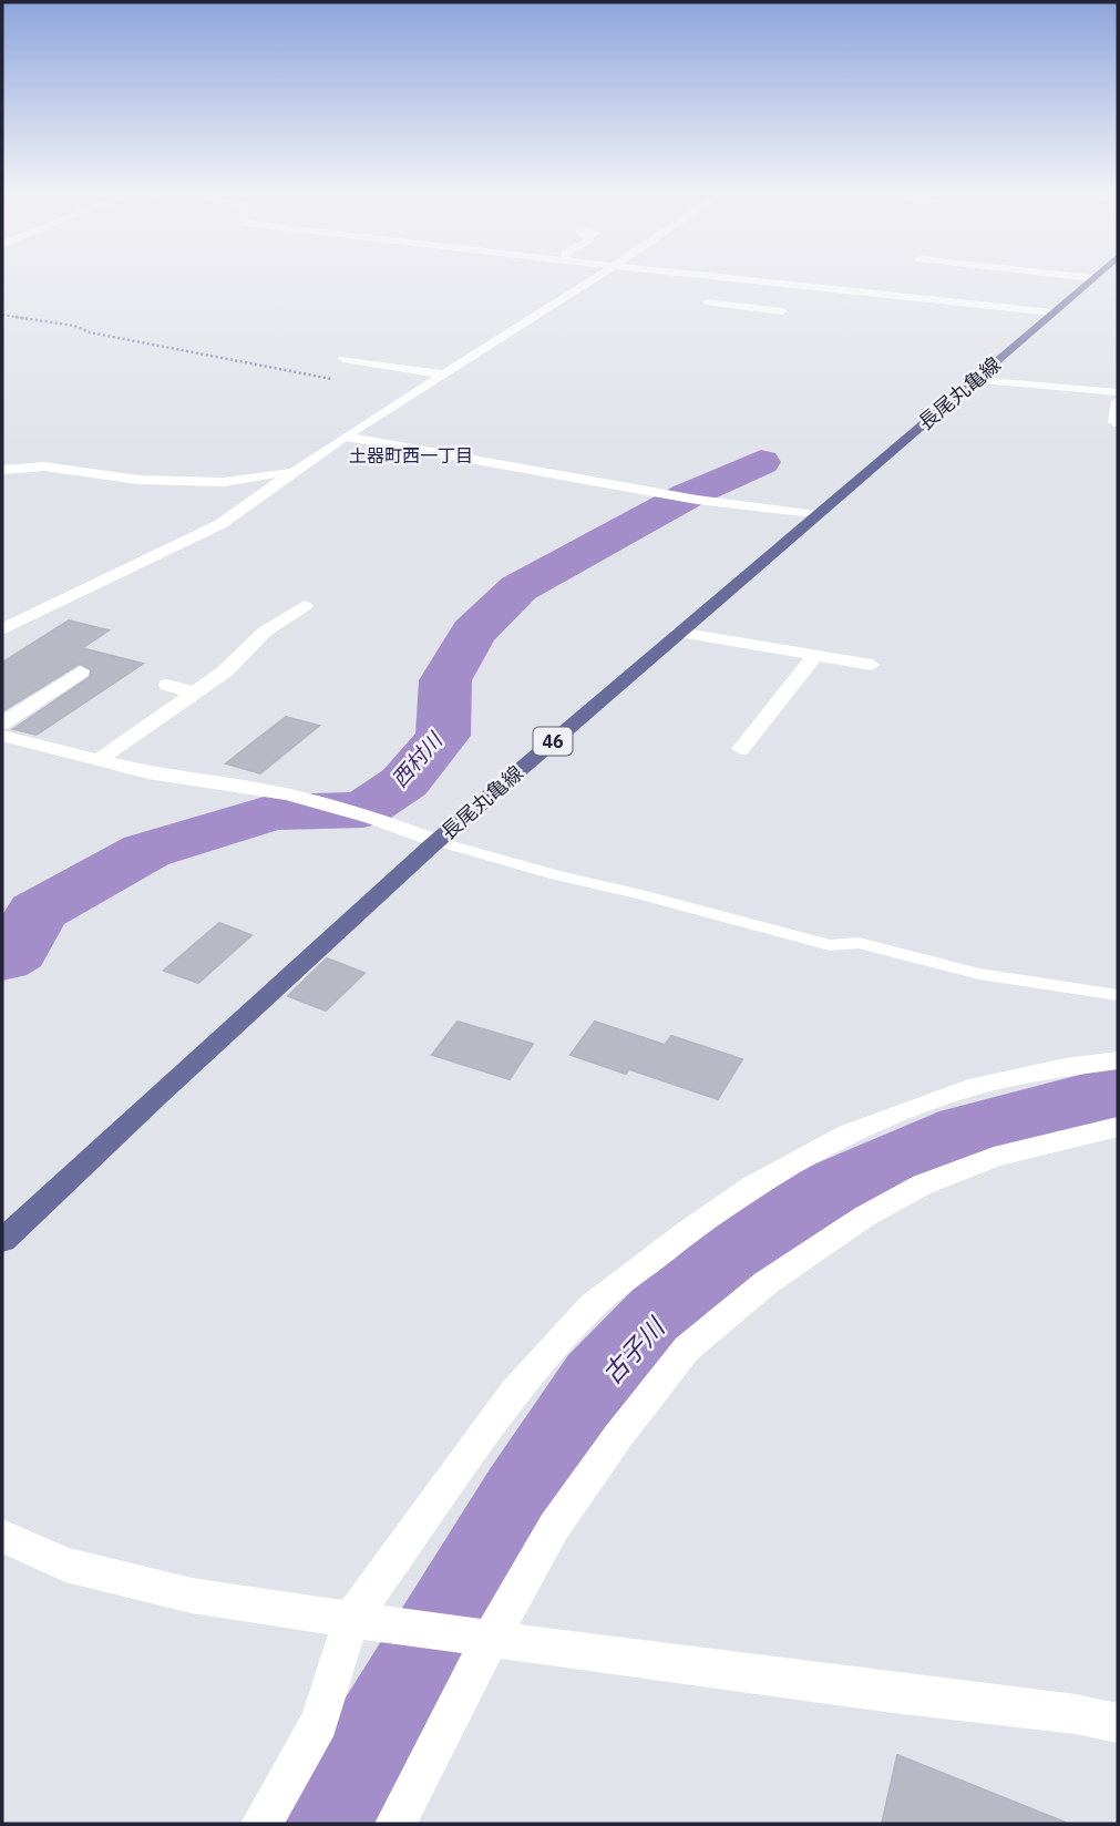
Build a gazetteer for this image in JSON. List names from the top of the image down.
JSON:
{
  "streets": {
    "main road": ["長尾丸亀線", "46"]
  },
  "districts": ["土器町西一丁目"],
  "water": ["西村川", "古子川"]
}
